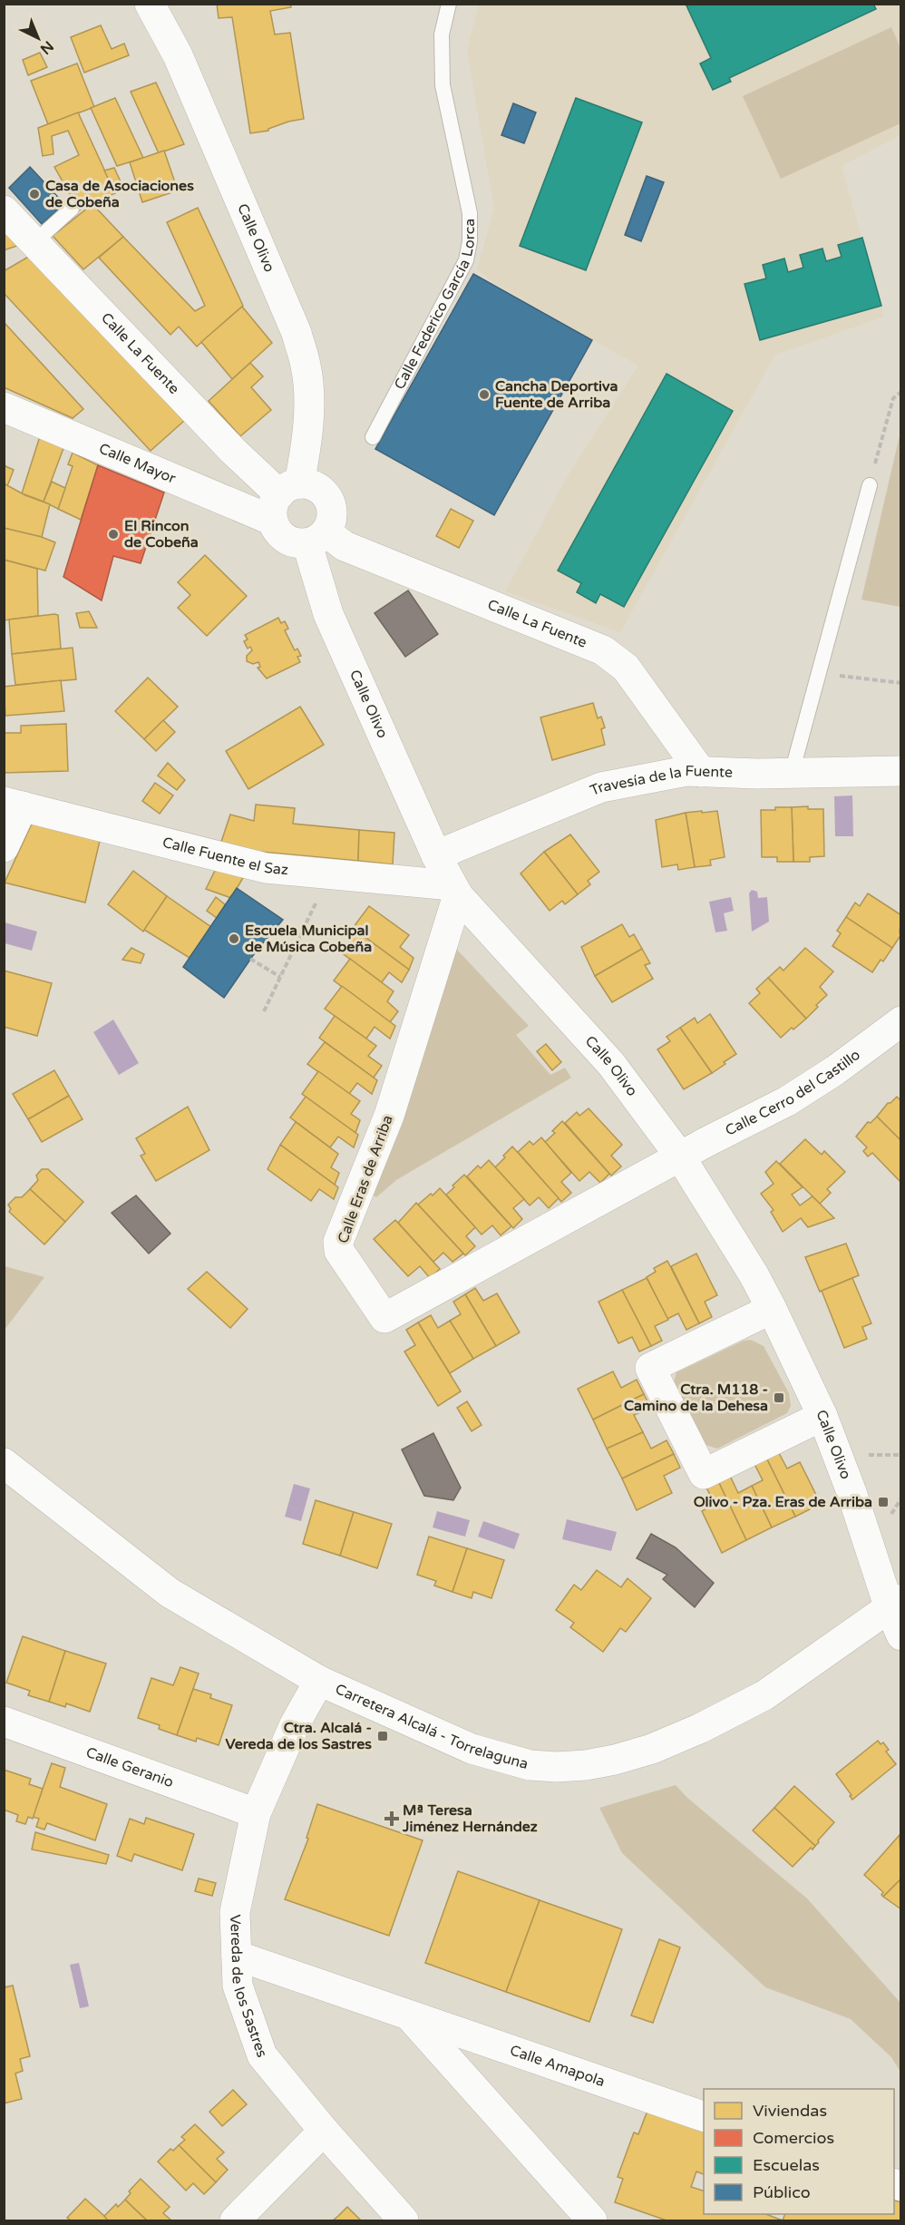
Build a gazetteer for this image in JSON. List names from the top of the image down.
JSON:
{
  "streets": {
    "street": [
      "Calle Olivo",
      "Calle La Fuente",
      "Calle Mayor",
      "Travesía de la Fuente",
      "Calle Fuente el Saz",
      "Calle Cerro del Castillo",
      "Calle Eras de Arriba",
      "Carretera Alcalá - Torrelaguna",
      "Calle Geranio",
      "Vereda de los Sastres",
      "Calle Amapola"
    ],
    "lane": ["Calle Federico García Lorca"]
  },
  "crossings": [
    ["Calle Olivo", "Calle La Fuente"],
    ["Calle Olivo", "Calle Mayor"],
    ["Calle Olivo", "Travesía de la Fuente"],
    ["Calle Olivo", "Calle Fuente el Saz"],
    ["Calle Olivo", "Calle Cerro del Castillo"],
    ["Calle Olivo", "Calle Eras de Arriba"],
    ["Calle Olivo", "Carretera Alcalá - Torrelaguna"],
    ["Calle La Fuente", "Calle Mayor"],
    ["Calle La Fuente", "Travesía de la Fuente"],
    ["Calle Fuente el Saz", "Calle Eras de Arriba"],
    ["Calle Cerro del Castillo", "Calle Eras de Arriba"],
    ["Carretera Alcalá - Torrelaguna", "Vereda de los Sastres"],
    ["Calle Geranio", "Vereda de los Sastres"],
    ["Vereda de los Sastres", "Calle Amapola"]
  ],
  "places": {
    "other": [
      "Casa de Asociaciones de Cobeña",
      "Cancha Deportiva Fuente de Arriba",
      "El Rincon de Cobeña",
      "Escuela Municipal de Música Cobeña"
    ],
    "transit": ["Ctra. M118 - Camino de la Dehesa", "Olivo - Pza. Eras de Arriba", "Ctra. Alcalá - Vereda de los Sastres"],
    "health": ["Mª Teresa Jiménez Hernández"]
  },
  "legend": [
    "Viviendas",
    "Comercios",
    "Escuelas",
    "Público"
  ],
  "north": "bottom right"
}
